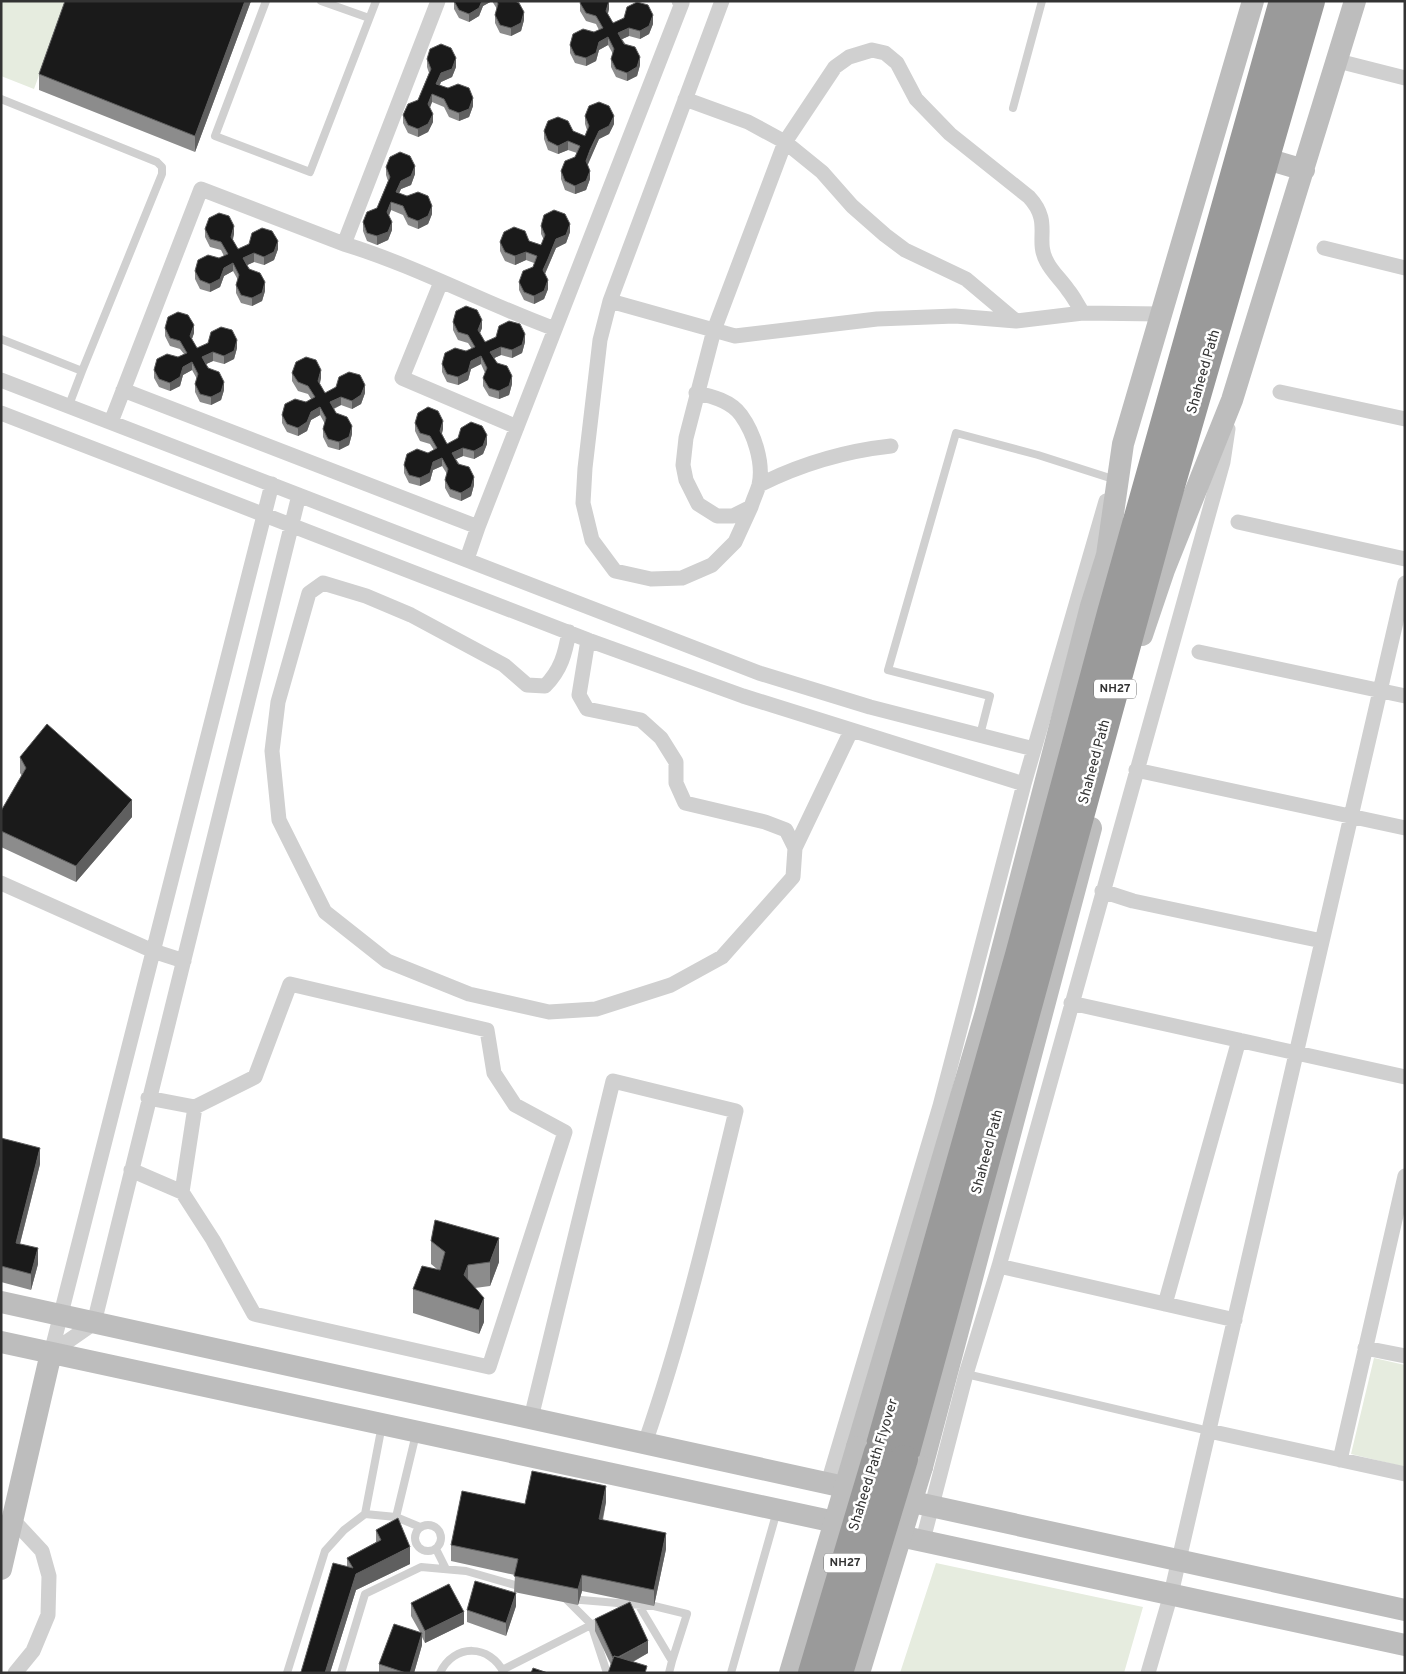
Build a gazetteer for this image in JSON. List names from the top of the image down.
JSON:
{
  "streets": {
    "highway": ["Shaheed Path", "NH27", "Shaheed Path Flyover"]
  },
  "crossings": [
    ["Shaheed Path", "Shaheed Path Flyover"]
  ]
}
